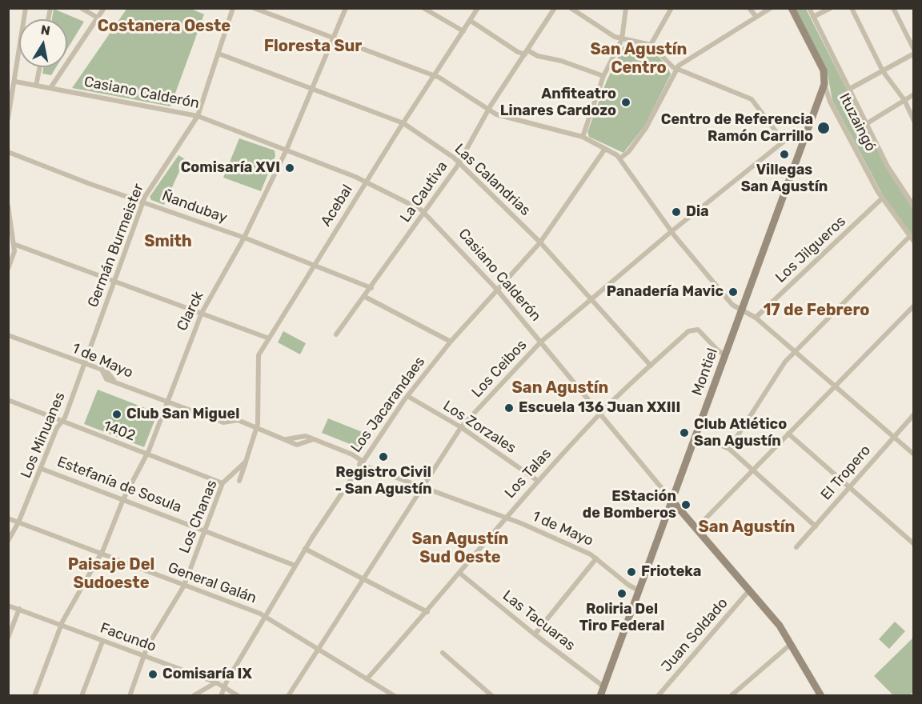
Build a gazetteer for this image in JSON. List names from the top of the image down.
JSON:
{
  "streets": {
    "street": [
      "Casiano Calderón",
      "Ituzaingó",
      "Las Calandrias",
      "La Cautiva",
      "Acebal",
      "Ñandubay",
      "Germán Burmeister",
      "Los Jilgueros",
      "Clarck",
      "1 de Mayo",
      "Los Ceibos",
      "Montiel",
      "Los Jacarandaes",
      "Los Zorzales",
      "1402",
      "Los Minuanes",
      "El Tropero",
      "Los Talas",
      "Estefanía de Sosula",
      "Los Chanas",
      "General Galán",
      "Las Tacuaras",
      "Juan Soldado",
      "Facundo"
    ]
  },
  "crossings": [
    ["Casiano Calderón", "La Cautiva"],
    ["Casiano Calderón", "Acebal"],
    ["Casiano Calderón", "Germán Burmeister"],
    ["Casiano Calderón", "Clarck"],
    ["Casiano Calderón", "Los Ceibos"],
    ["Casiano Calderón", "Montiel"],
    ["Casiano Calderón", "Los Jacarandaes"],
    ["Casiano Calderón", "Los Talas"],
    ["Casiano Calderón", "Juan Soldado"],
    ["Ituzaingó", "Los Jilgueros"],
    ["Ituzaingó", "Montiel"],
    ["Las Calandrias", "La Cautiva"],
    ["Las Calandrias", "Acebal"],
    ["Las Calandrias", "Germán Burmeister"],
    ["Las Calandrias", "Clarck"],
    ["Las Calandrias", "Los Ceibos"],
    ["Las Calandrias", "Los Jacarandaes"],
    ["Las Calandrias", "Los Talas"],
    ["La Cautiva", "Ñandubay"],
    ["Acebal", "Ñandubay"],
    ["Acebal", "1 de Mayo"],
    ["Acebal", "Los Chanas"],
    ["Ñandubay", "Germán Burmeister"],
    ["Ñandubay", "Clarck"],
    ["Germán Burmeister", "1 de Mayo"],
    ["Germán Burmeister", "Los Minuanes"],
    ["Clarck", "1 de Mayo"],
    ["Clarck", "1402"],
    ["Clarck", "Estefanía de Sosula"],
    ["Clarck", "General Galán"],
    ["Clarck", "Facundo"],
    ["1 de Mayo", "Los Ceibos"],
    ["1 de Mayo", "Montiel"],
    ["1 de Mayo", "Los Jacarandaes"],
    ["1 de Mayo", "Los Minuanes"],
    ["1 de Mayo", "Los Talas"],
    ["1 de Mayo", "Los Chanas"],
    ["Los Ceibos", "Montiel"],
    ["Los Ceibos", "Los Zorzales"],
    ["Los Ceibos", "General Galán"],
    ["Montiel", "Los Talas"],
    ["Montiel", "Las Tacuaras"],
    ["Los Jacarandaes", "Los Zorzales"],
    ["Los Jacarandaes", "Estefanía de Sosula"],
    ["Los Jacarandaes", "General Galán"],
    ["Los Jacarandaes", "Facundo"],
    ["Los Zorzales", "Los Talas"],
    ["1402", "Los Minuanes"],
    ["1402", "Los Chanas"],
    ["Los Minuanes", "Estefanía de Sosula"],
    ["Los Minuanes", "General Galán"],
    ["Los Talas", "General Galán"],
    ["Los Talas", "Las Tacuaras"],
    ["Estefanía de Sosula", "Los Chanas"],
    ["Los Chanas", "General Galán"],
    ["Los Chanas", "Facundo"]
  ],
  "districts": [
    "Costanera Oeste",
    "Floresta Sur",
    "San Agustín Centro",
    "Smith",
    "17 de Febrero",
    "San Agustín",
    "San Agustín",
    "San Agustín Sud Oeste",
    "Paisaje Del Sudoeste"
  ],
  "places": [
    "Anfiteatro Linares Cardozo",
    "Centro de Referencia Ramón Carrillo",
    "Villegas San Agustín",
    "Comisaría XVI",
    "Dia",
    "Panadería Mavic",
    "Escuela 136 Juan XXIII",
    "Club San Miguel",
    "Club Atlético San Agustín",
    "Registro Civil - San Agustín",
    "EStación de Bomberos",
    "Frioteka",
    "Roliria Del Tiro Federal",
    "Comisaría IX"
  ],
  "north": "top"
}
